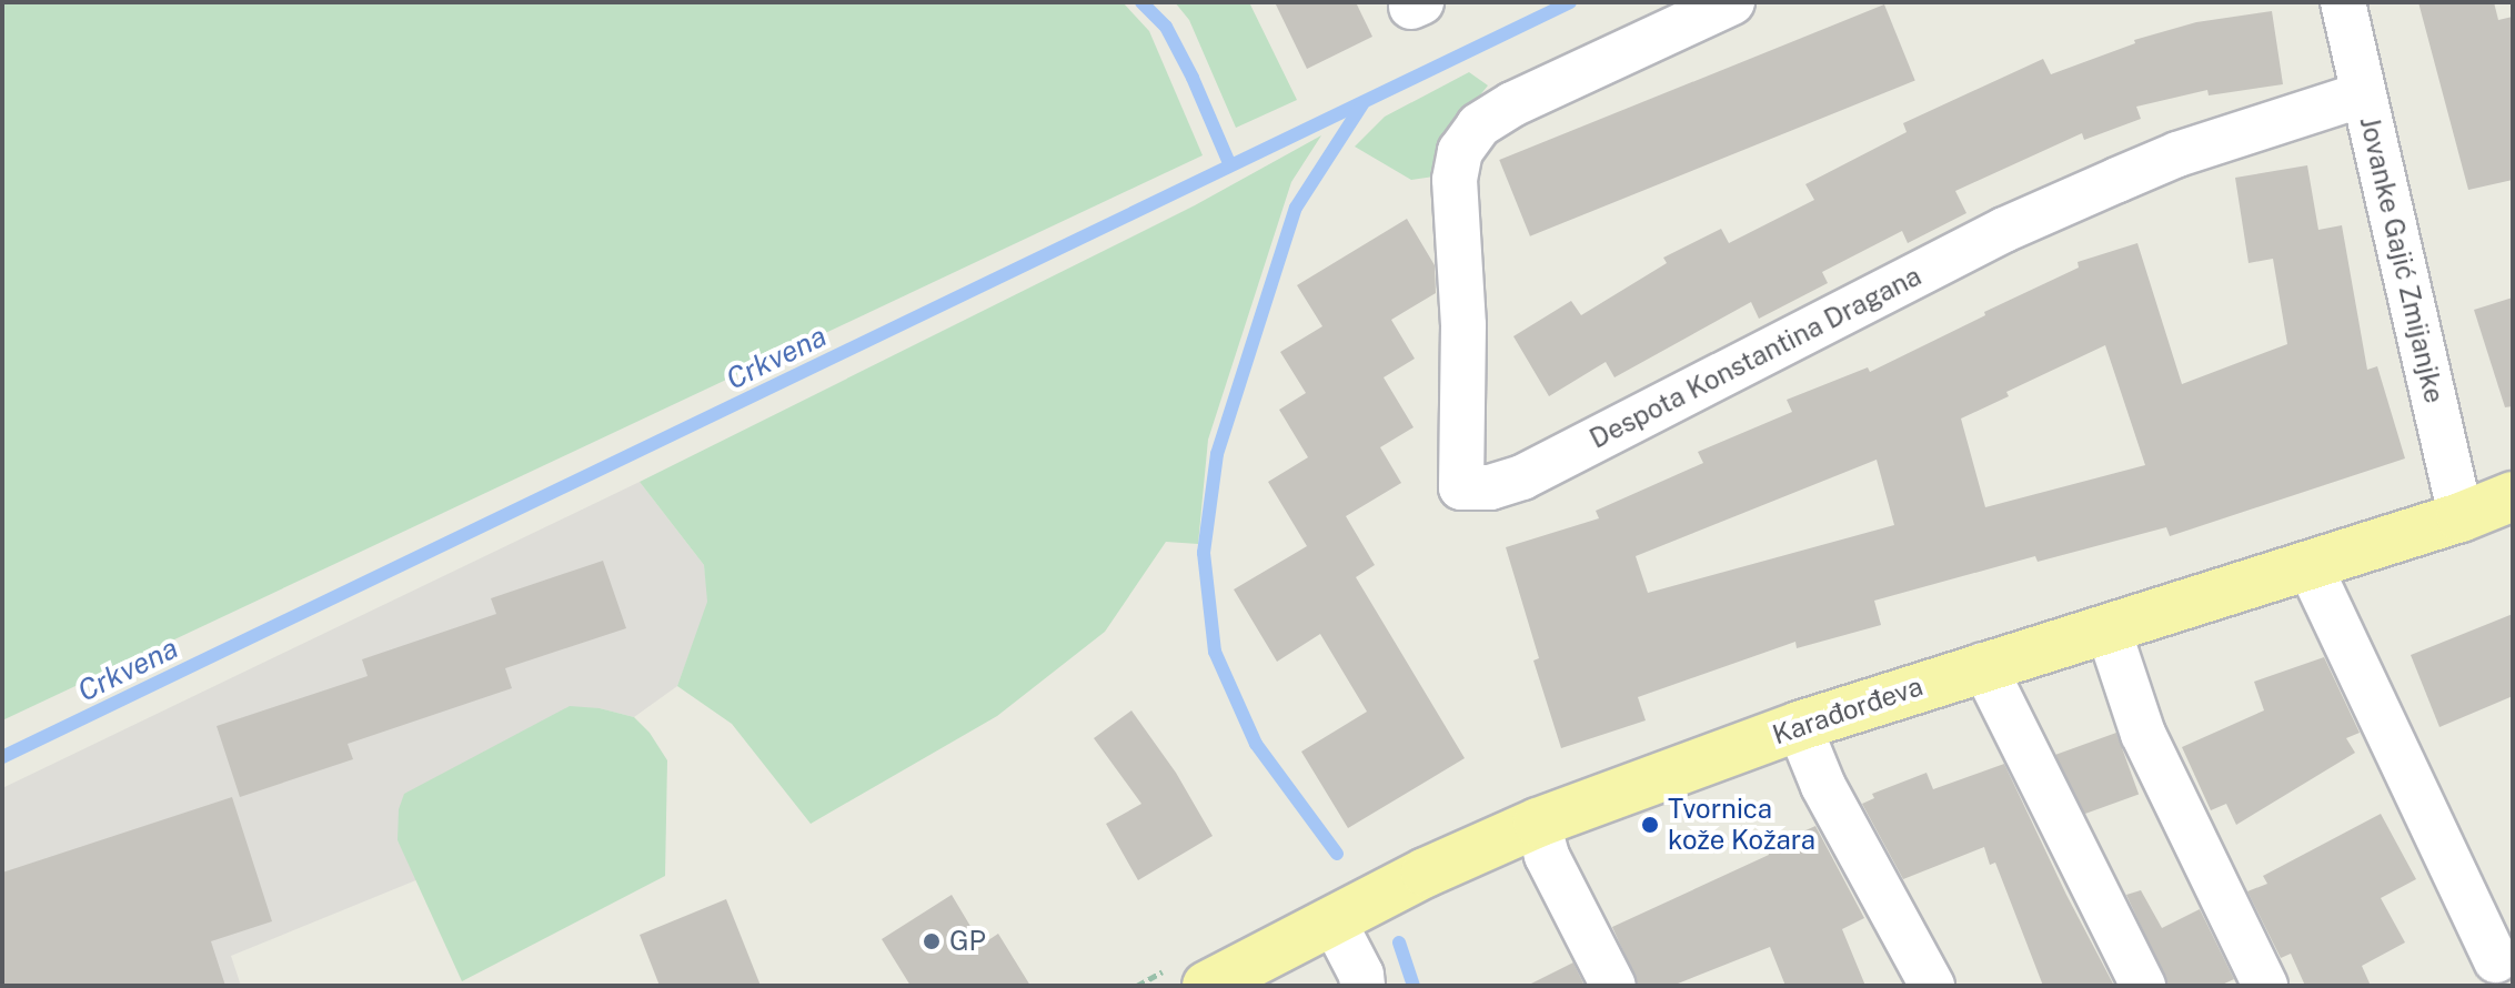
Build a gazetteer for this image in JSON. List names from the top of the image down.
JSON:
{
  "streets": {
    "main road": ["Karađorđeva"],
    "street": ["Jovanke Gajić Zmijanjke", "Despota Konstantina Dragana"]
  },
  "crossings": [
    ["Jovanke Gajić Zmijanjke", "Despota Konstantina Dragana"],
    ["Jovanke Gajić Zmijanjke", "Karađorđeva"]
  ],
  "water": ["Crkvena"],
  "places": ["Tvornica kože Kožara", "GP"]
}
